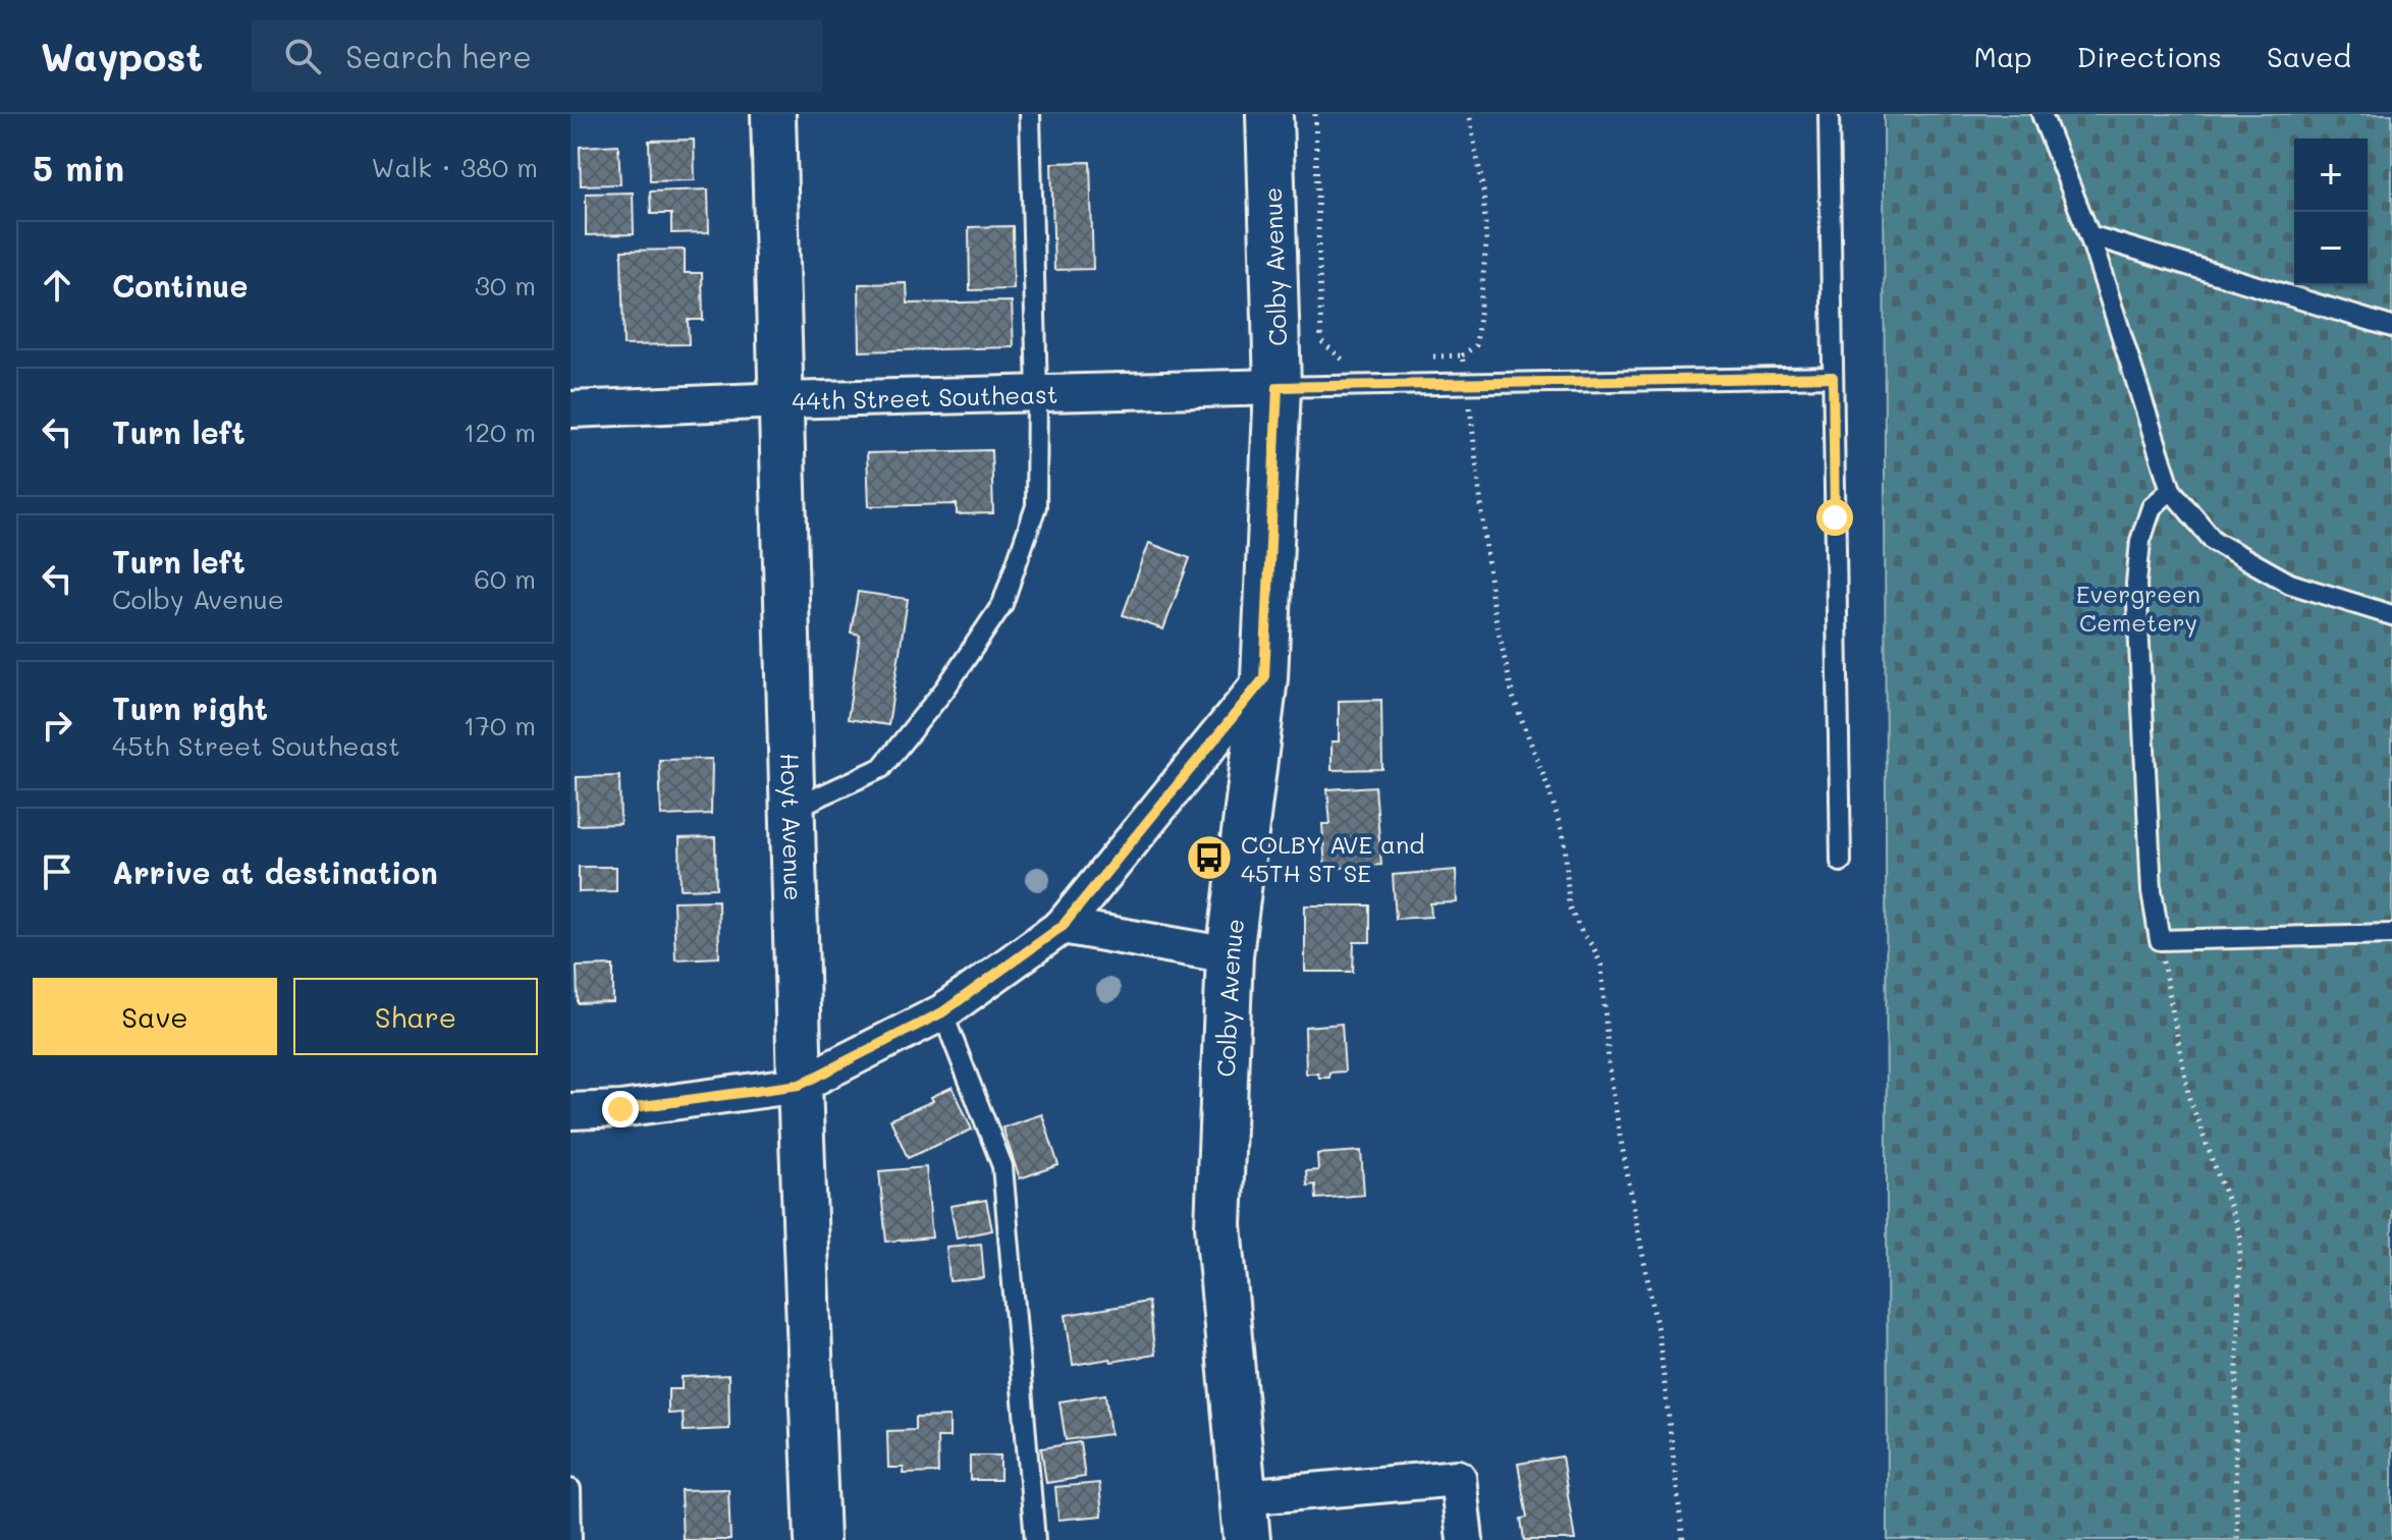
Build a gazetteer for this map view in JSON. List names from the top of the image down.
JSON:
{
  "streets": {
    "main road": ["Colby Avenue"],
    "street": ["44th Street Southeast", "Hoyt Avenue"]
  },
  "crossings": [
    ["Colby Avenue", "44th Street Southeast"],
    ["44th Street Southeast", "Hoyt Avenue"]
  ],
  "parks": ["Evergreen Cemetery"],
  "places": {
    "bus stop": ["COLBY AVE and 45TH ST SE"]
  },
  "page": {
    "header": "Waypost",
    "search": "Search here",
    "nav": ["Map", "Directions", "Saved"],
    "heading": ["5 min", "Walk · 380 m"],
    "map_buttons": ["+", "−"],
    "list": [
      ["Continue", "30 m"],
      ["Turn left", "120 m"],
      ["Turn left", "Colby Avenue", "60 m"],
      ["Turn right", "45th Street Southeast", "170 m"],
      "Arrive at destination"
    ],
    "buttons": ["Save", "Share"]
  }
}
